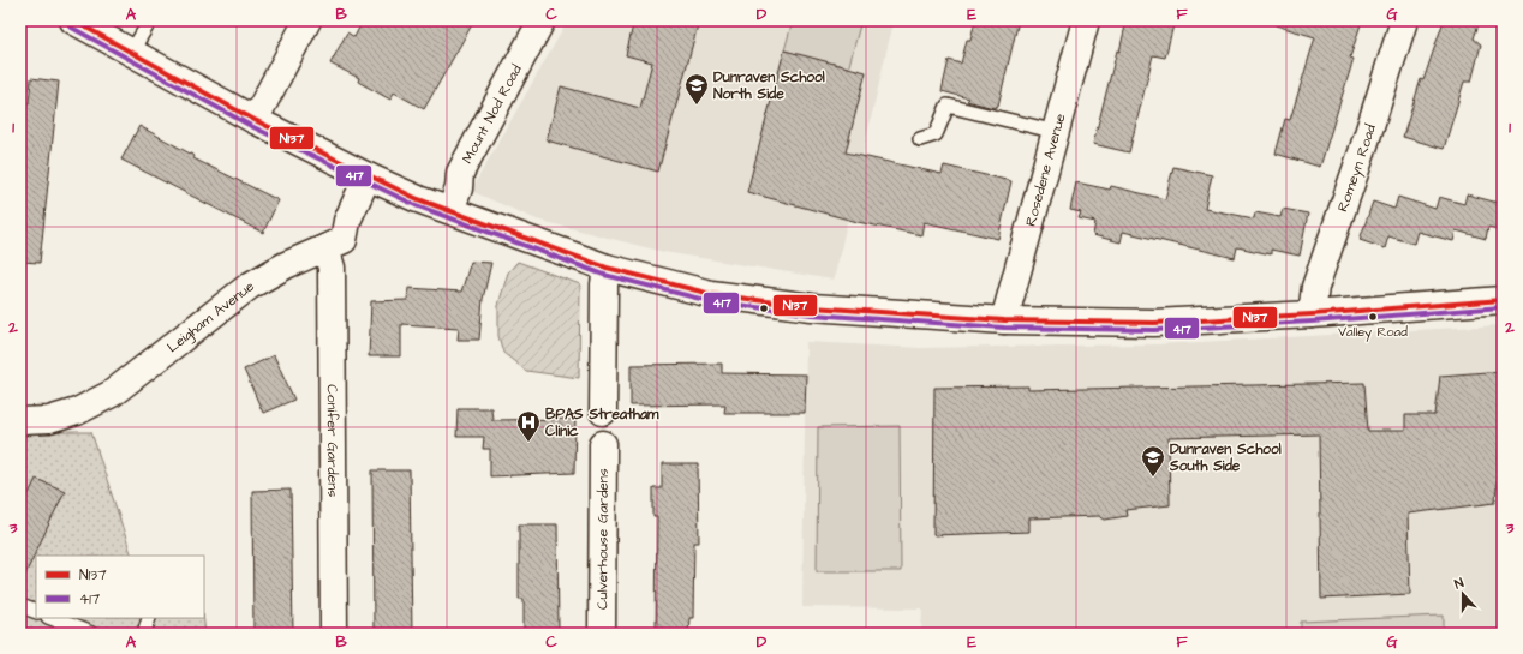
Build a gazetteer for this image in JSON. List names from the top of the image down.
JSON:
{
  "streets": {
    "street": [
      "Mount Nod Road",
      "Romeyn Road",
      "Rosedene Avenue",
      "Leigham Avenue",
      "Conifer Gardens",
      "Culverhouse Gardens"
    ]
  },
  "crossings": [
    ["Leigham Avenue", "Conifer Gardens"]
  ],
  "places": {
    "school or university": ["Dunraven School North Side", "Dunraven School South Side"],
    "other": ["Valley Road"],
    "hospital": ["BPAS Streatham Clinic"]
  },
  "lines": ["transit line N137", "transit line 417"],
  "legend": ["N137", "417"],
  "north": "top",
  "grid": {
    "columns": [
      "A",
      "B",
      "C",
      "D",
      "E",
      "F",
      "G"
    ],
    "rows": ["1", "2", "3"]
  }
}
